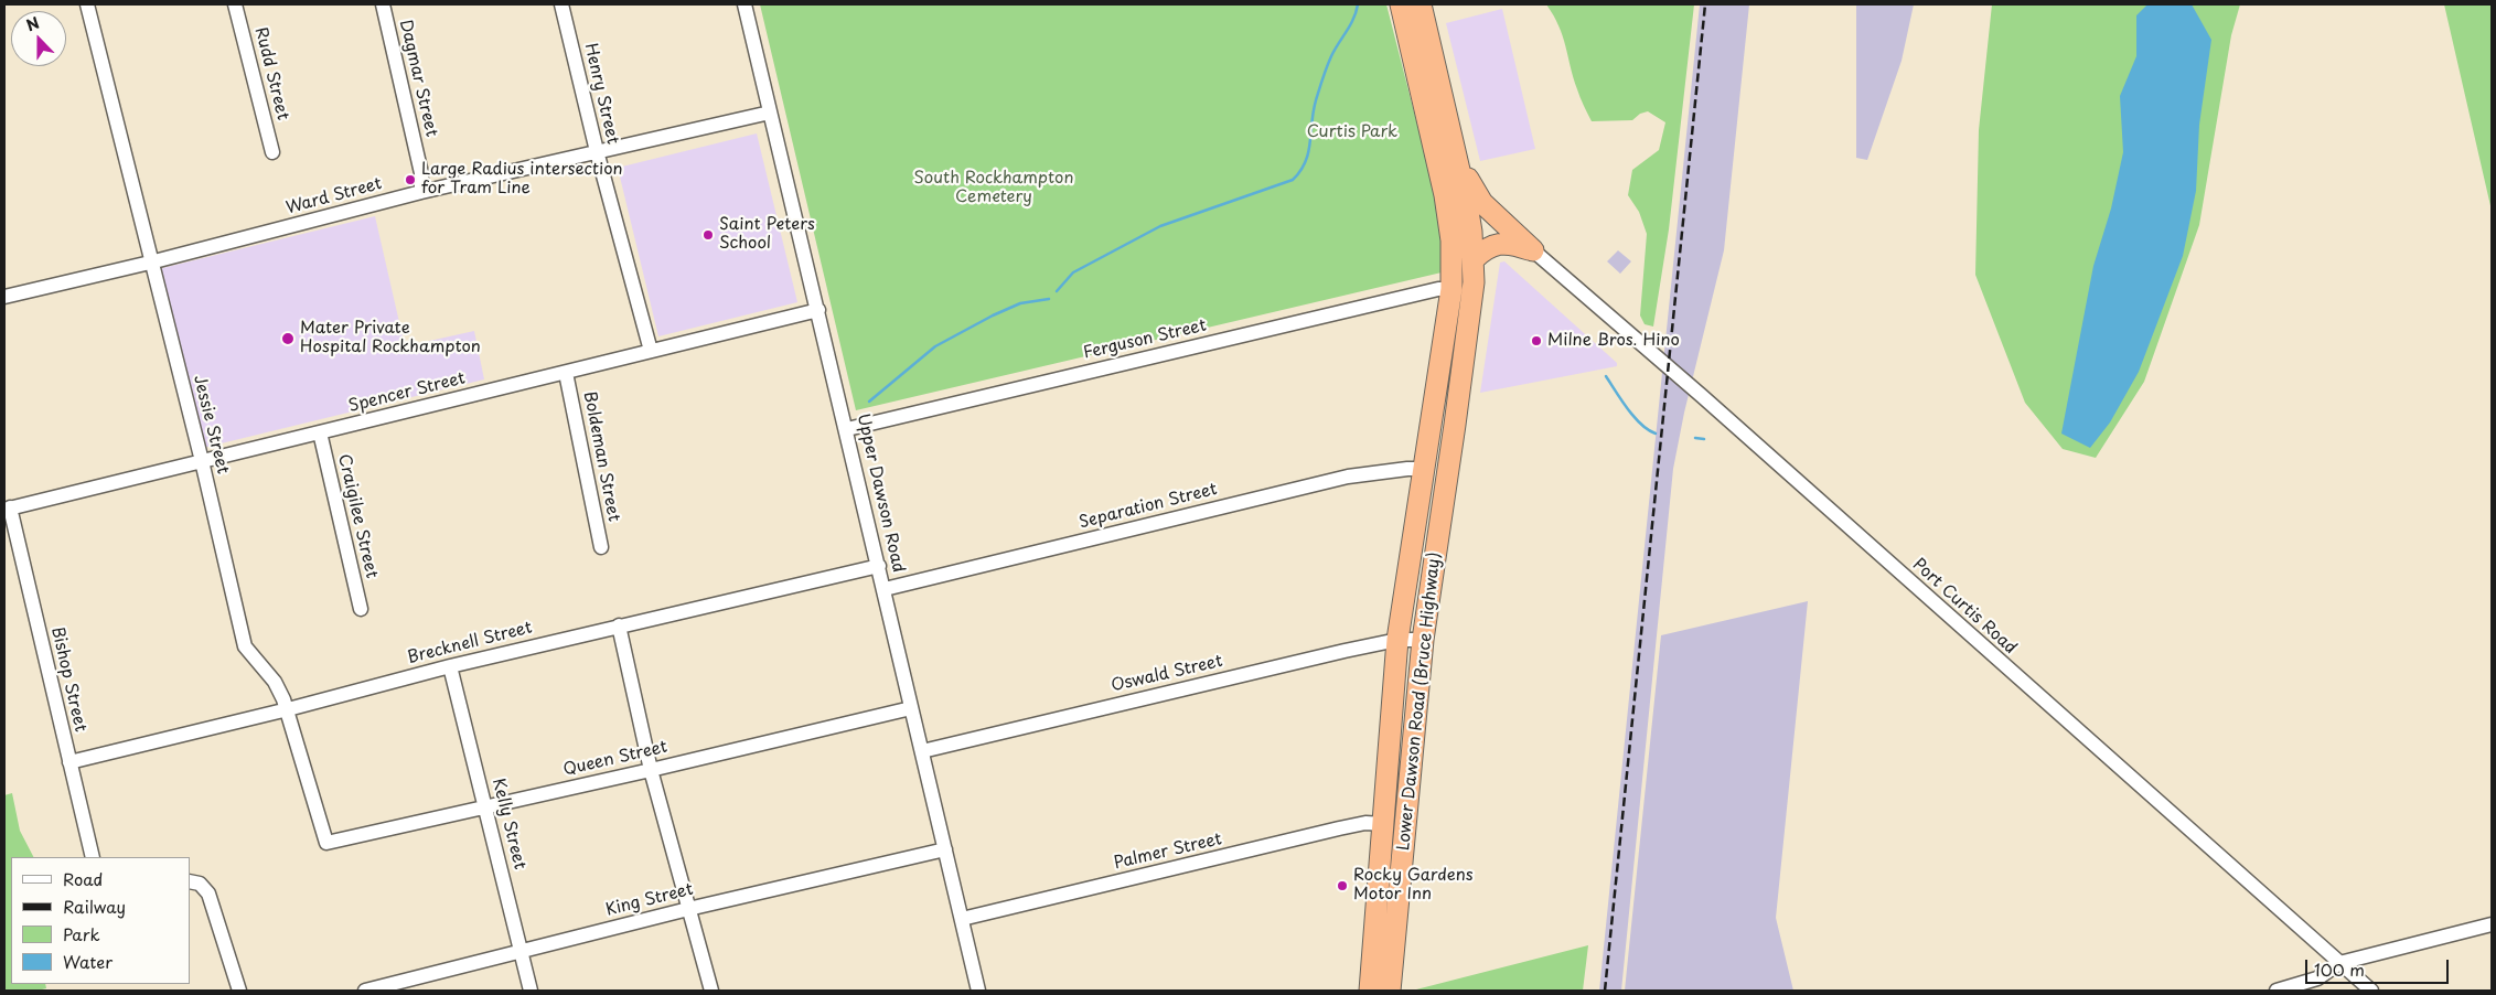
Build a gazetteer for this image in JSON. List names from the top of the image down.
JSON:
{
  "streets": {
    "highway": ["Lower Dawson Road (Bruce Highway)"],
    "street": [
      "Rudd Street",
      "Dagmar Street",
      "Henry Street",
      "Ward Street",
      "Ferguson Street",
      "Spencer Street",
      "Jessie Street",
      "Boldeman Street",
      "Upper Dawson Road",
      "Separation Street",
      "Craigilee Street",
      "Port Curtis Road",
      "Brecknell Street",
      "Oswald Street",
      "Bishop Street",
      "Queen Street",
      "Kelly Street",
      "Palmer Street",
      "King Street"
    ]
  },
  "crossings": [
    ["Dagmar Street", "Ward Street"],
    ["Henry Street", "Ward Street"],
    ["Henry Street", "Spencer Street"],
    ["Ward Street", "Jessie Street"],
    ["Ward Street", "Upper Dawson Road"],
    ["Ferguson Street", "Upper Dawson Road"],
    ["Ferguson Street", "Lower Dawson Road (Bruce Highway)"],
    ["Spencer Street", "Jessie Street"],
    ["Spencer Street", "Boldeman Street"],
    ["Spencer Street", "Upper Dawson Road"],
    ["Spencer Street", "Craigilee Street"],
    ["Spencer Street", "Bishop Street"],
    ["Jessie Street", "Brecknell Street"],
    ["Jessie Street", "Queen Street"],
    ["Upper Dawson Road", "Separation Street"],
    ["Upper Dawson Road", "Brecknell Street"],
    ["Upper Dawson Road", "Oswald Street"],
    ["Upper Dawson Road", "Queen Street"],
    ["Upper Dawson Road", "Palmer Street"],
    ["Upper Dawson Road", "King Street"],
    ["Separation Street", "Lower Dawson Road (Bruce Highway)"],
    ["Brecknell Street", "Bishop Street"],
    ["Brecknell Street", "Kelly Street"],
    ["Oswald Street", "Lower Dawson Road (Bruce Highway)"],
    ["Lower Dawson Road (Bruce Highway)", "Palmer Street"],
    ["Queen Street", "Kelly Street"],
    ["Kelly Street", "King Street"]
  ],
  "parks": ["Curtis Park", "South Rockhampton Cemetery"],
  "places": [
    "Large Radius intersection for Tram Line",
    "Saint Peters School",
    "Mater Private Hospital Rockhampton",
    "Milne Bros. Hino",
    "Rocky Gardens Motor Inn"
  ],
  "legend": [
    "Road",
    "Railway",
    "Park",
    "Water"
  ],
  "scale_bar": "100 m",
  "north": "top"
}
